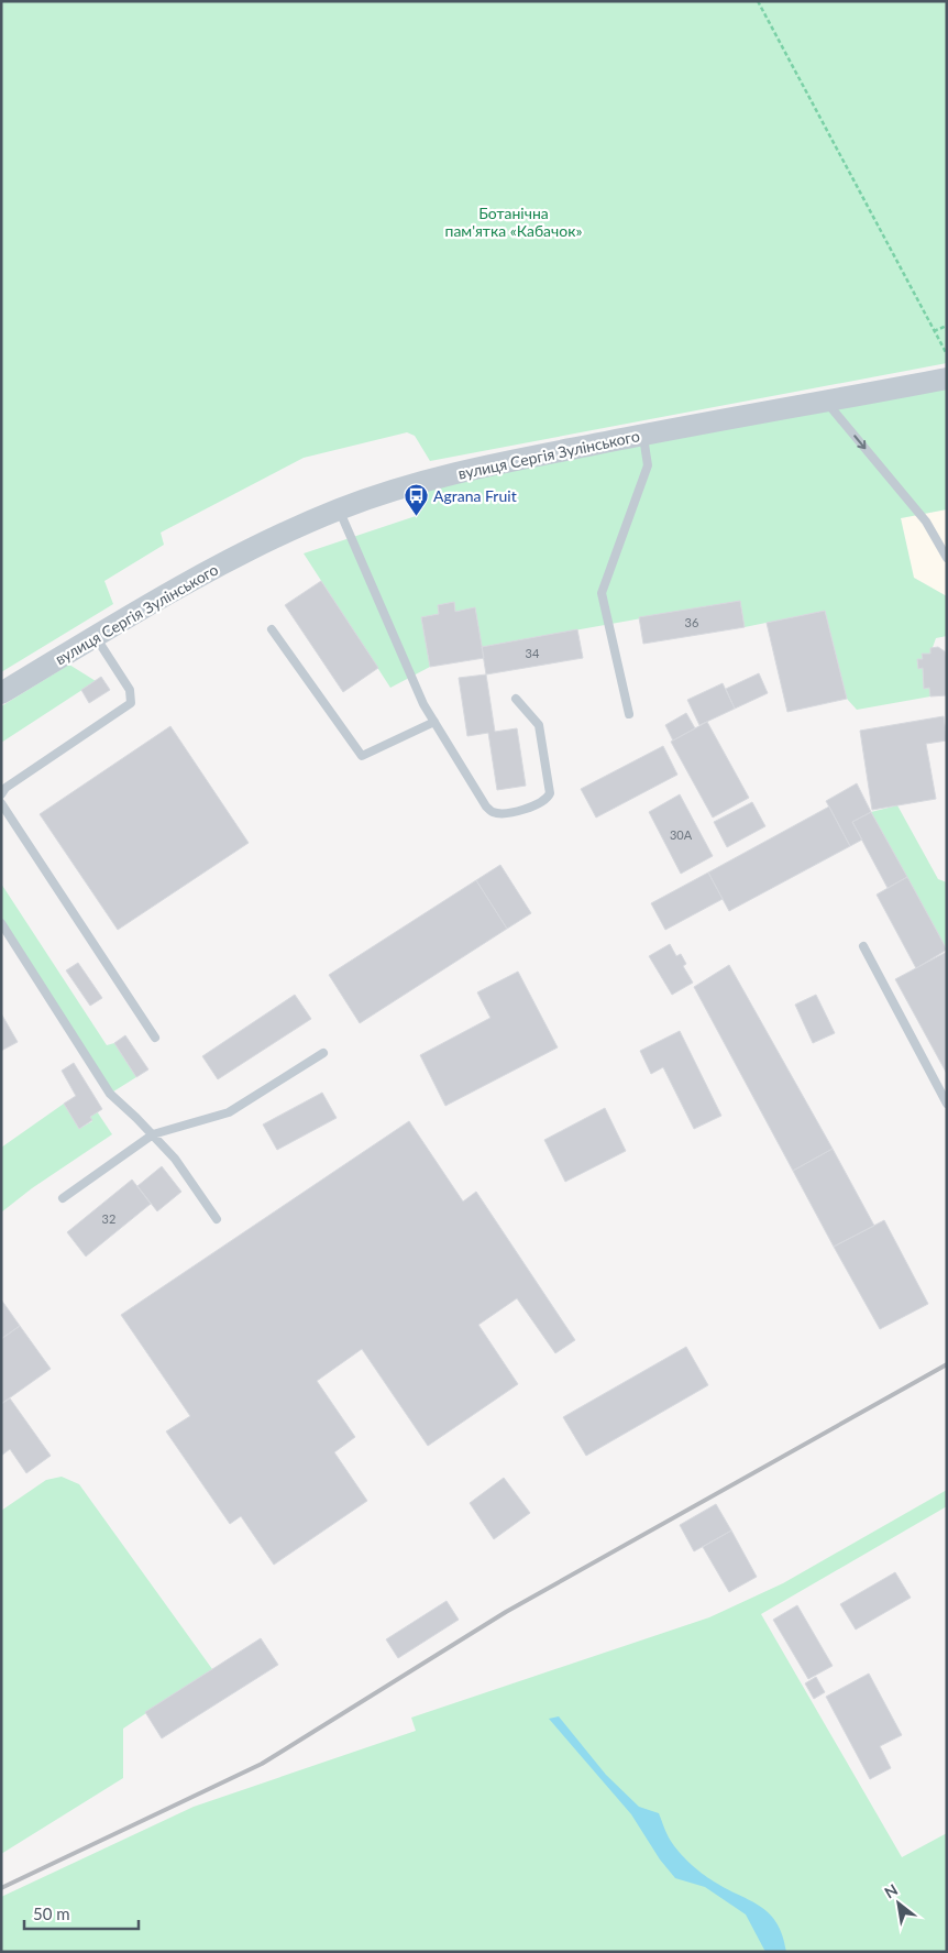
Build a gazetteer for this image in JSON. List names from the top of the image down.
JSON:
{
  "streets": {
    "street": ["вулиця Сергія Зулінського"]
  },
  "parks": ["Ботанічна пам'ятка «Кабачок»"],
  "places": {
    "bus stop": ["Agrana Fruit"]
  },
  "house_numbers": [
    "36",
    "34",
    "30А",
    "32"
  ],
  "scale_bar": "50 m",
  "north": "top left"
}
